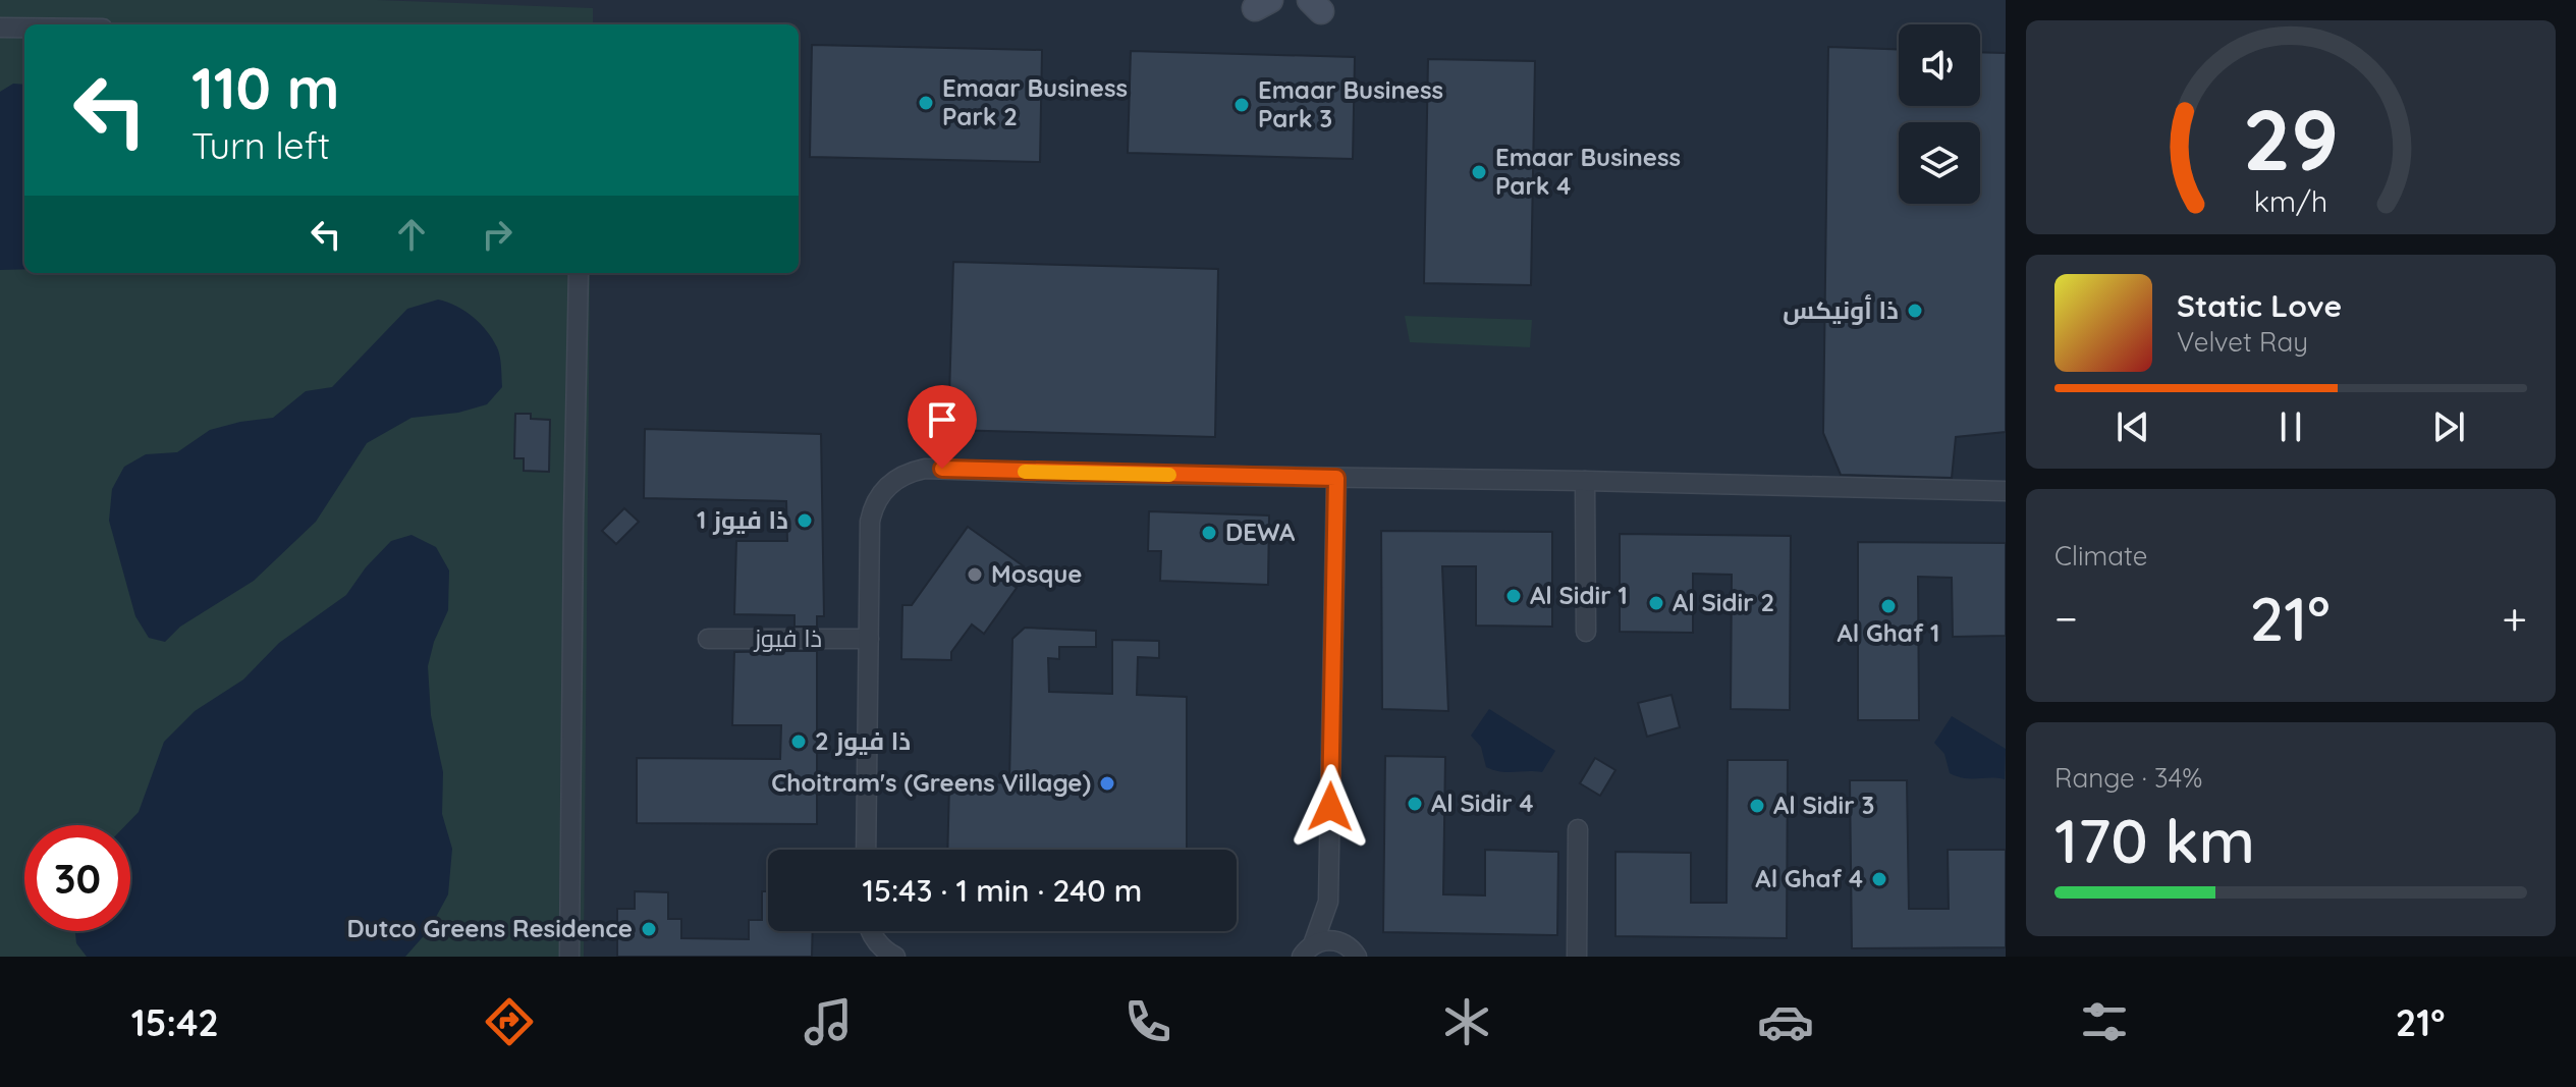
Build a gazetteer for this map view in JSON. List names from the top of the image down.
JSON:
{
  "streets": {
    "street": ["ذا فيوز"]
  },
  "places": [
    "Emaar Business Park 2",
    "Emaar Business Park 3",
    "Emaar Business Park 4",
    "ذا أونيكس",
    "ذا فيوز 1",
    "DEWA",
    "Mosque",
    "Al Sidir 1",
    "Al Sidir 2",
    "Al Ghaf 1",
    "ذا فيوز 2",
    "Choitram's (Greens Village)",
    "Al Sidir 4",
    "Al Sidir 3",
    "Al Ghaf 4",
    "Dutco Greens Residence"
  ],
  "page": {
    "turn": ["110 m", "Turn left"],
    "song": ["Static Love", "Velvet Ray"],
    "tile": [
      "Climate",
      ["Range · 34%", "170 km"]
    ],
    "heat": ["−", "21°", "+"],
    "limit": "30",
    "trip": "15:43 · 1 min · 240 m",
    "tabs": ["15:42", "21°"],
    "gauge": ["29", "km/h"]
  }
}
